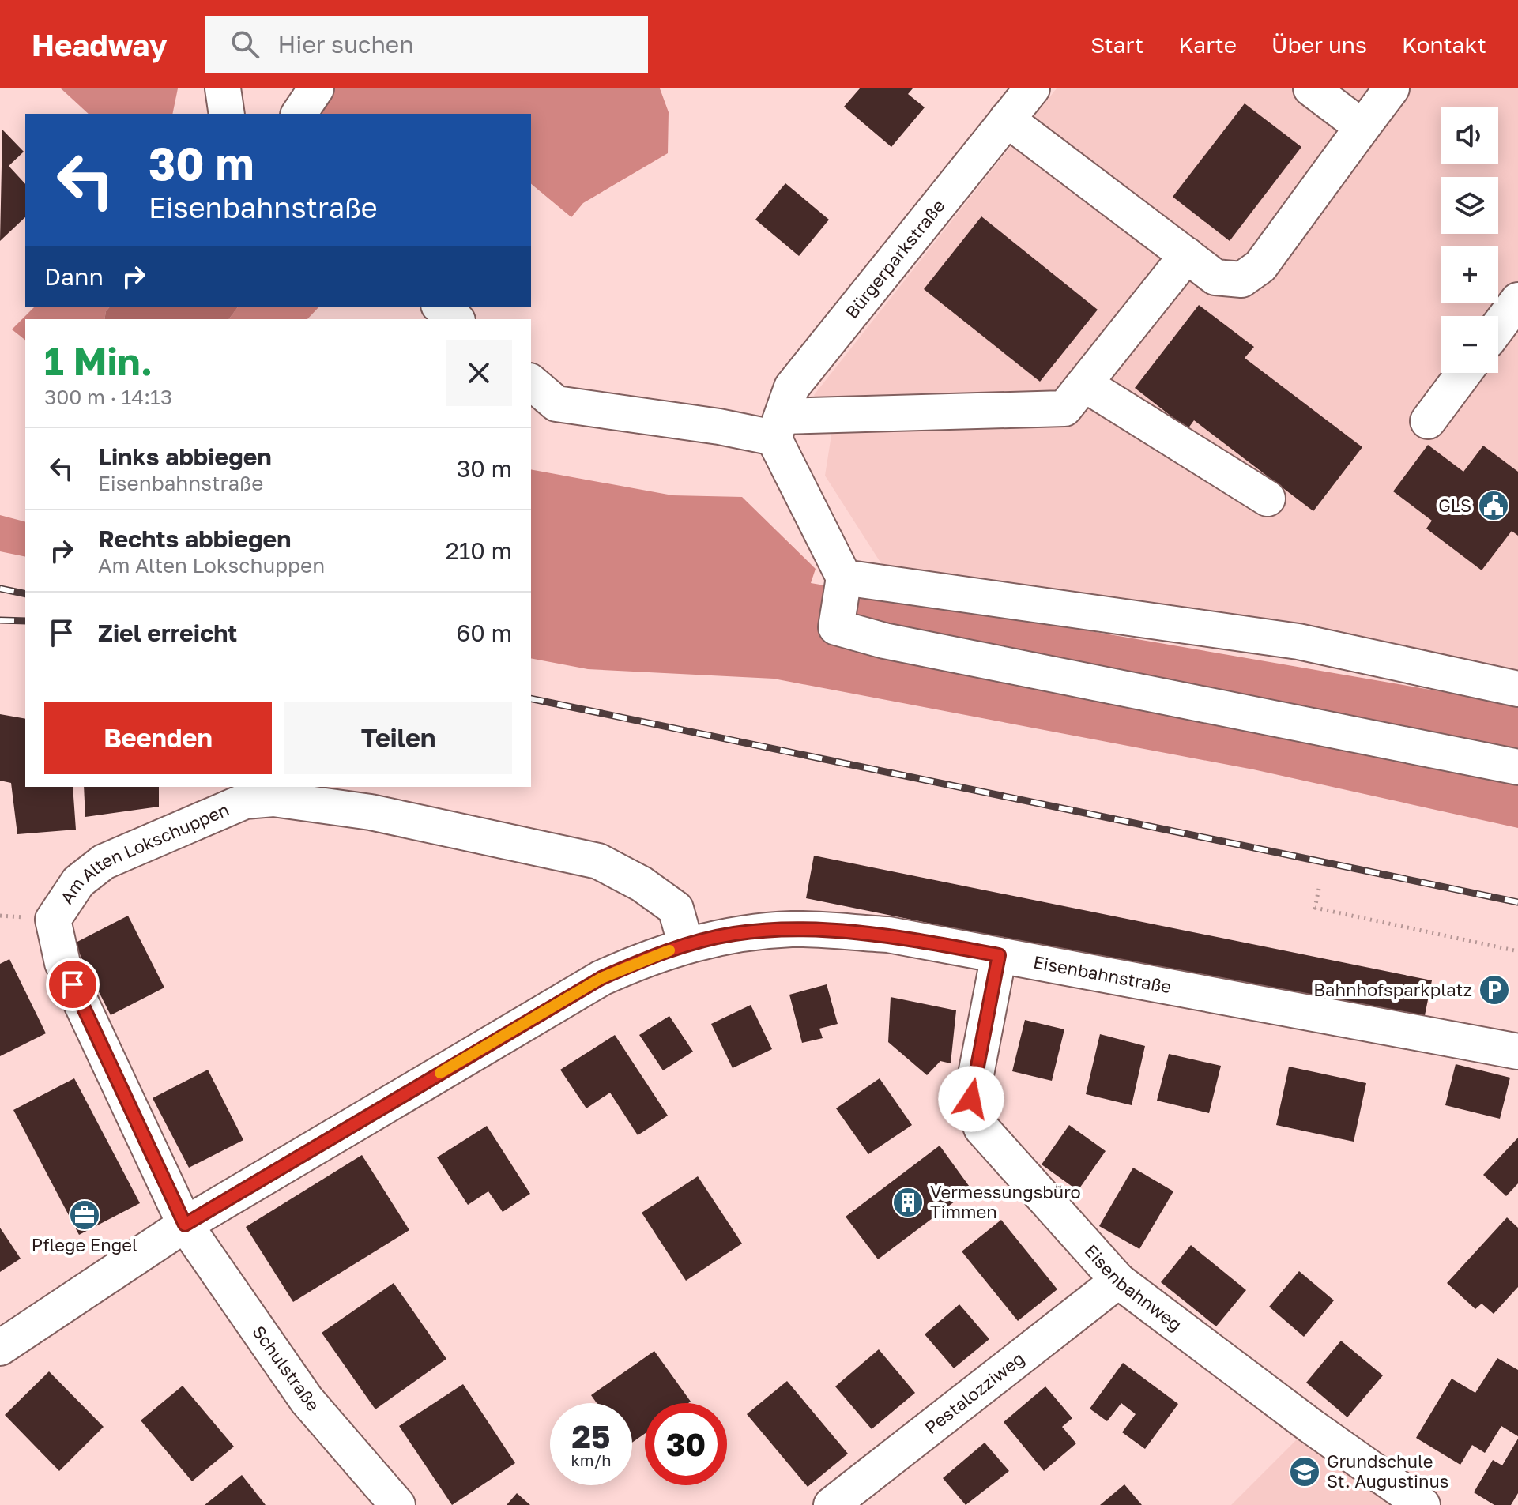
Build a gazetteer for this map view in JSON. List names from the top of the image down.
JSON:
{
  "streets": {
    "street": [
      "Bürgerparkstraße",
      "Am Alten Lokschuppen",
      "Eisenbahnstraße",
      "Eisenbahnweg",
      "Schulstraße",
      "Pestalozziweg"
    ]
  },
  "crossings": [
    ["Am Alten Lokschuppen", "Eisenbahnstraße"],
    ["Am Alten Lokschuppen", "Schulstraße"],
    ["Eisenbahnstraße", "Eisenbahnweg"],
    ["Eisenbahnstraße", "Schulstraße"],
    ["Eisenbahnweg", "Pestalozziweg"]
  ],
  "places": {
    "public building": ["GLS"],
    "parking": ["Bahnhofsparkplatz"],
    "building": ["Vermessungsbüro Timmen"],
    "office": ["Pflege Engel"],
    "school or university": ["Grundschule St. Augustinus"]
  },
  "page": {
    "header": "Headway",
    "search": "Hier suchen",
    "nav": [
      "Start",
      "Karte",
      "Über uns",
      "Kontakt"
    ],
    "map_buttons": ["+", "−"],
    "turn": ["30 m", "Eisenbahnstraße"],
    "then": "Dann",
    "heading": ["1 Min.", "300 m · 14:13"],
    "list": [
      {
        "name": "Links abbiegen",
        "note": "Eisenbahnstraße",
        "value": "30 m"
      },
      {
        "name": "Rechts abbiegen",
        "note": "Am Alten Lokschuppen",
        "value": "210 m"
      },
      {
        "name": "Ziel erreicht",
        "value": "60 m"
      }
    ],
    "buttons": ["Beenden", "Teilen"],
    "speed": "25 km/h",
    "limit": "30"
  }
}
